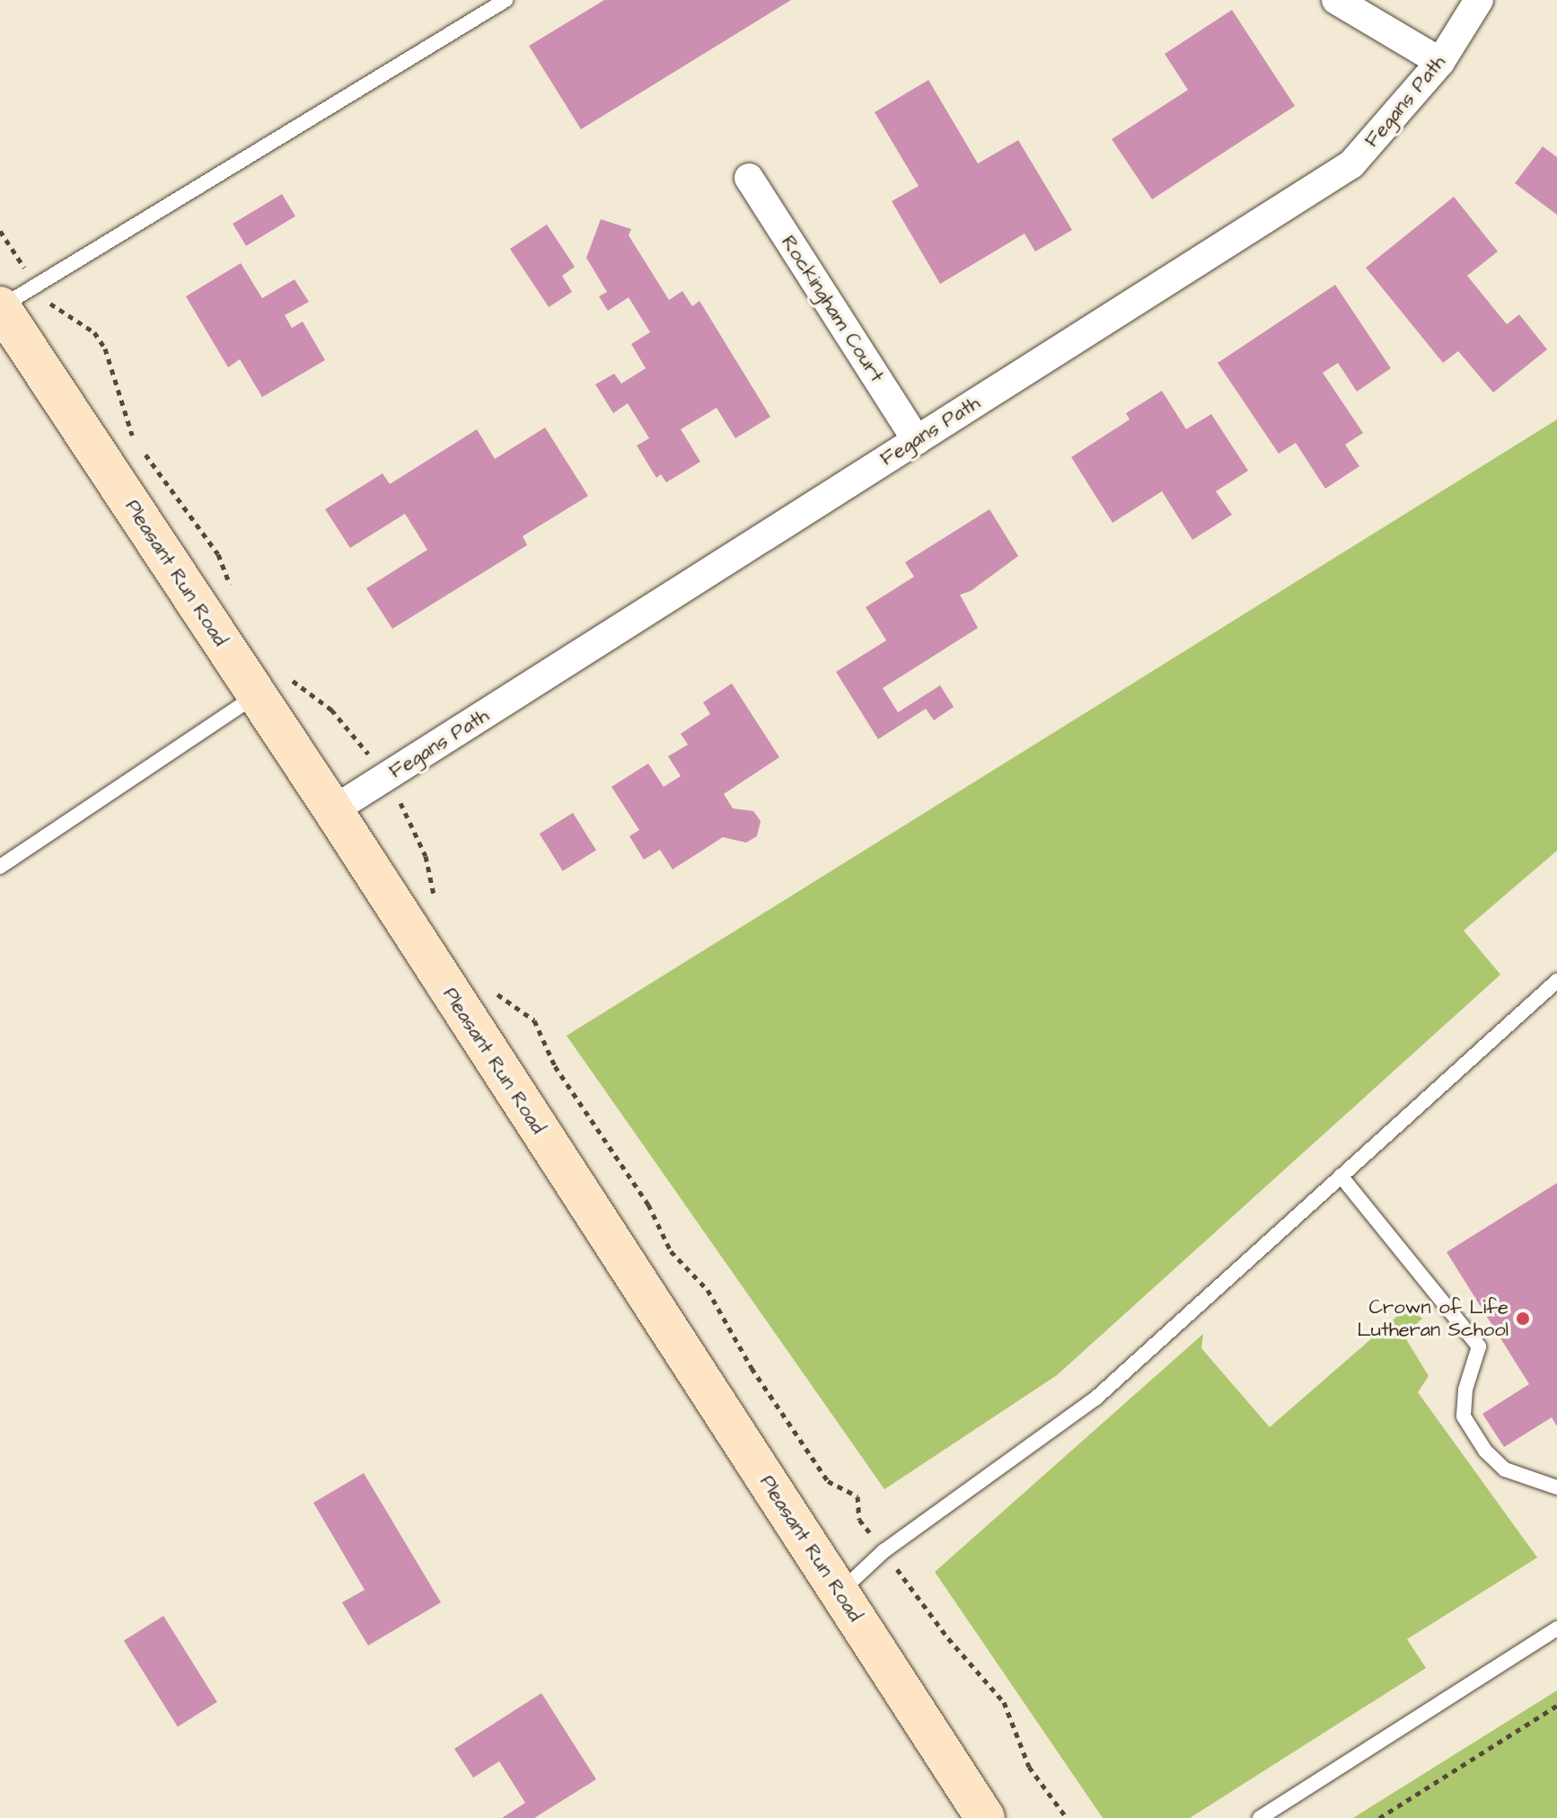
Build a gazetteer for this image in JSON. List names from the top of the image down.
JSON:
{
  "streets": {
    "main road": ["Pleasant Run Road"],
    "street": ["Fegans Path", "Rockingham Court"]
  },
  "crossings": [
    ["Fegans Path", "Rockingham Court"],
    ["Fegans Path", "Pleasant Run Road"]
  ],
  "places": ["Crown of Life Lutheran School"]
}
